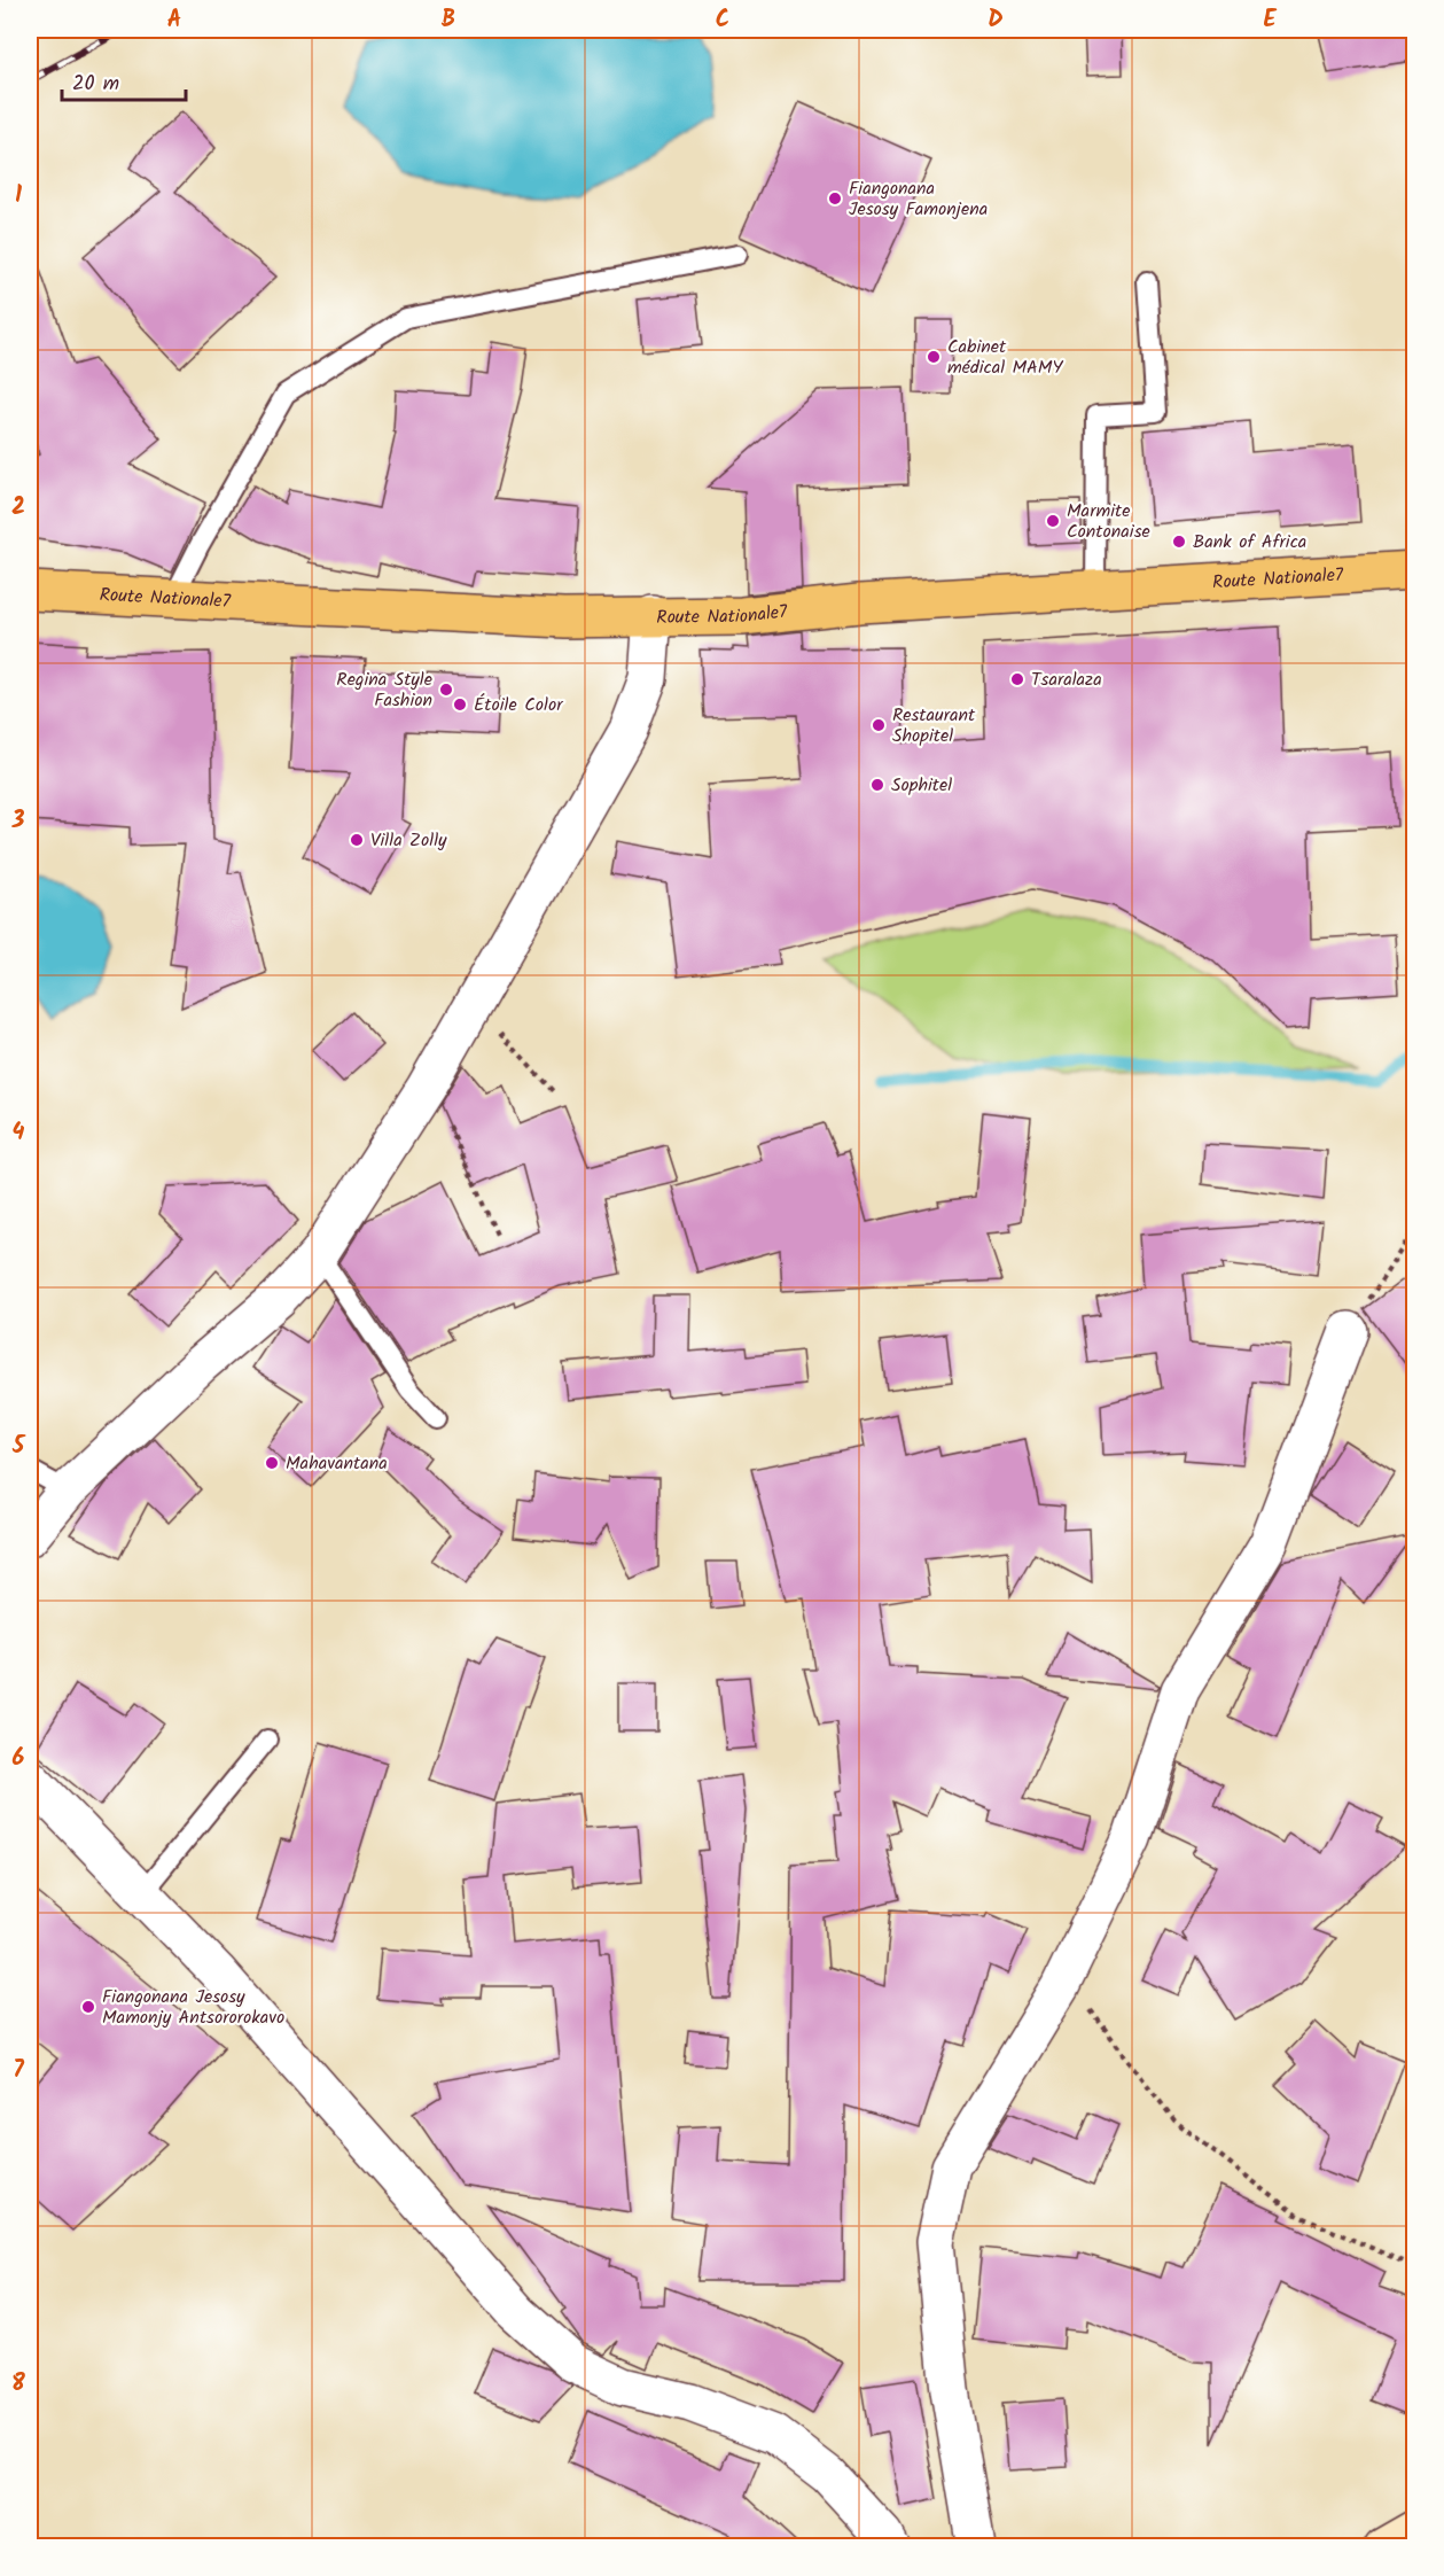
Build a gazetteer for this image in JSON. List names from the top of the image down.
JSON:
{
  "streets": {
    "main road": ["Route Nationale7"]
  },
  "places": [
    "Fiangonana Jesosy Famonjena",
    "Cabinet médical MAMY",
    "Marmite Contonaise",
    "Bank of Africa",
    "Tsaralaza",
    "Regina Style Fashion",
    "Étoile Color",
    "Restaurant Shopitel",
    "Sophitel",
    "Villa Zolly",
    "Mahavantana",
    "Fiangonana Jesosy Mamonjy Antsororokavo"
  ],
  "scale_bar": "20 m",
  "grid": {
    "columns": [
      "A",
      "B",
      "C",
      "D",
      "E"
    ],
    "rows": [
      "1",
      "2",
      "3",
      "4",
      "5",
      "6",
      "7",
      "8"
    ]
  }
}
